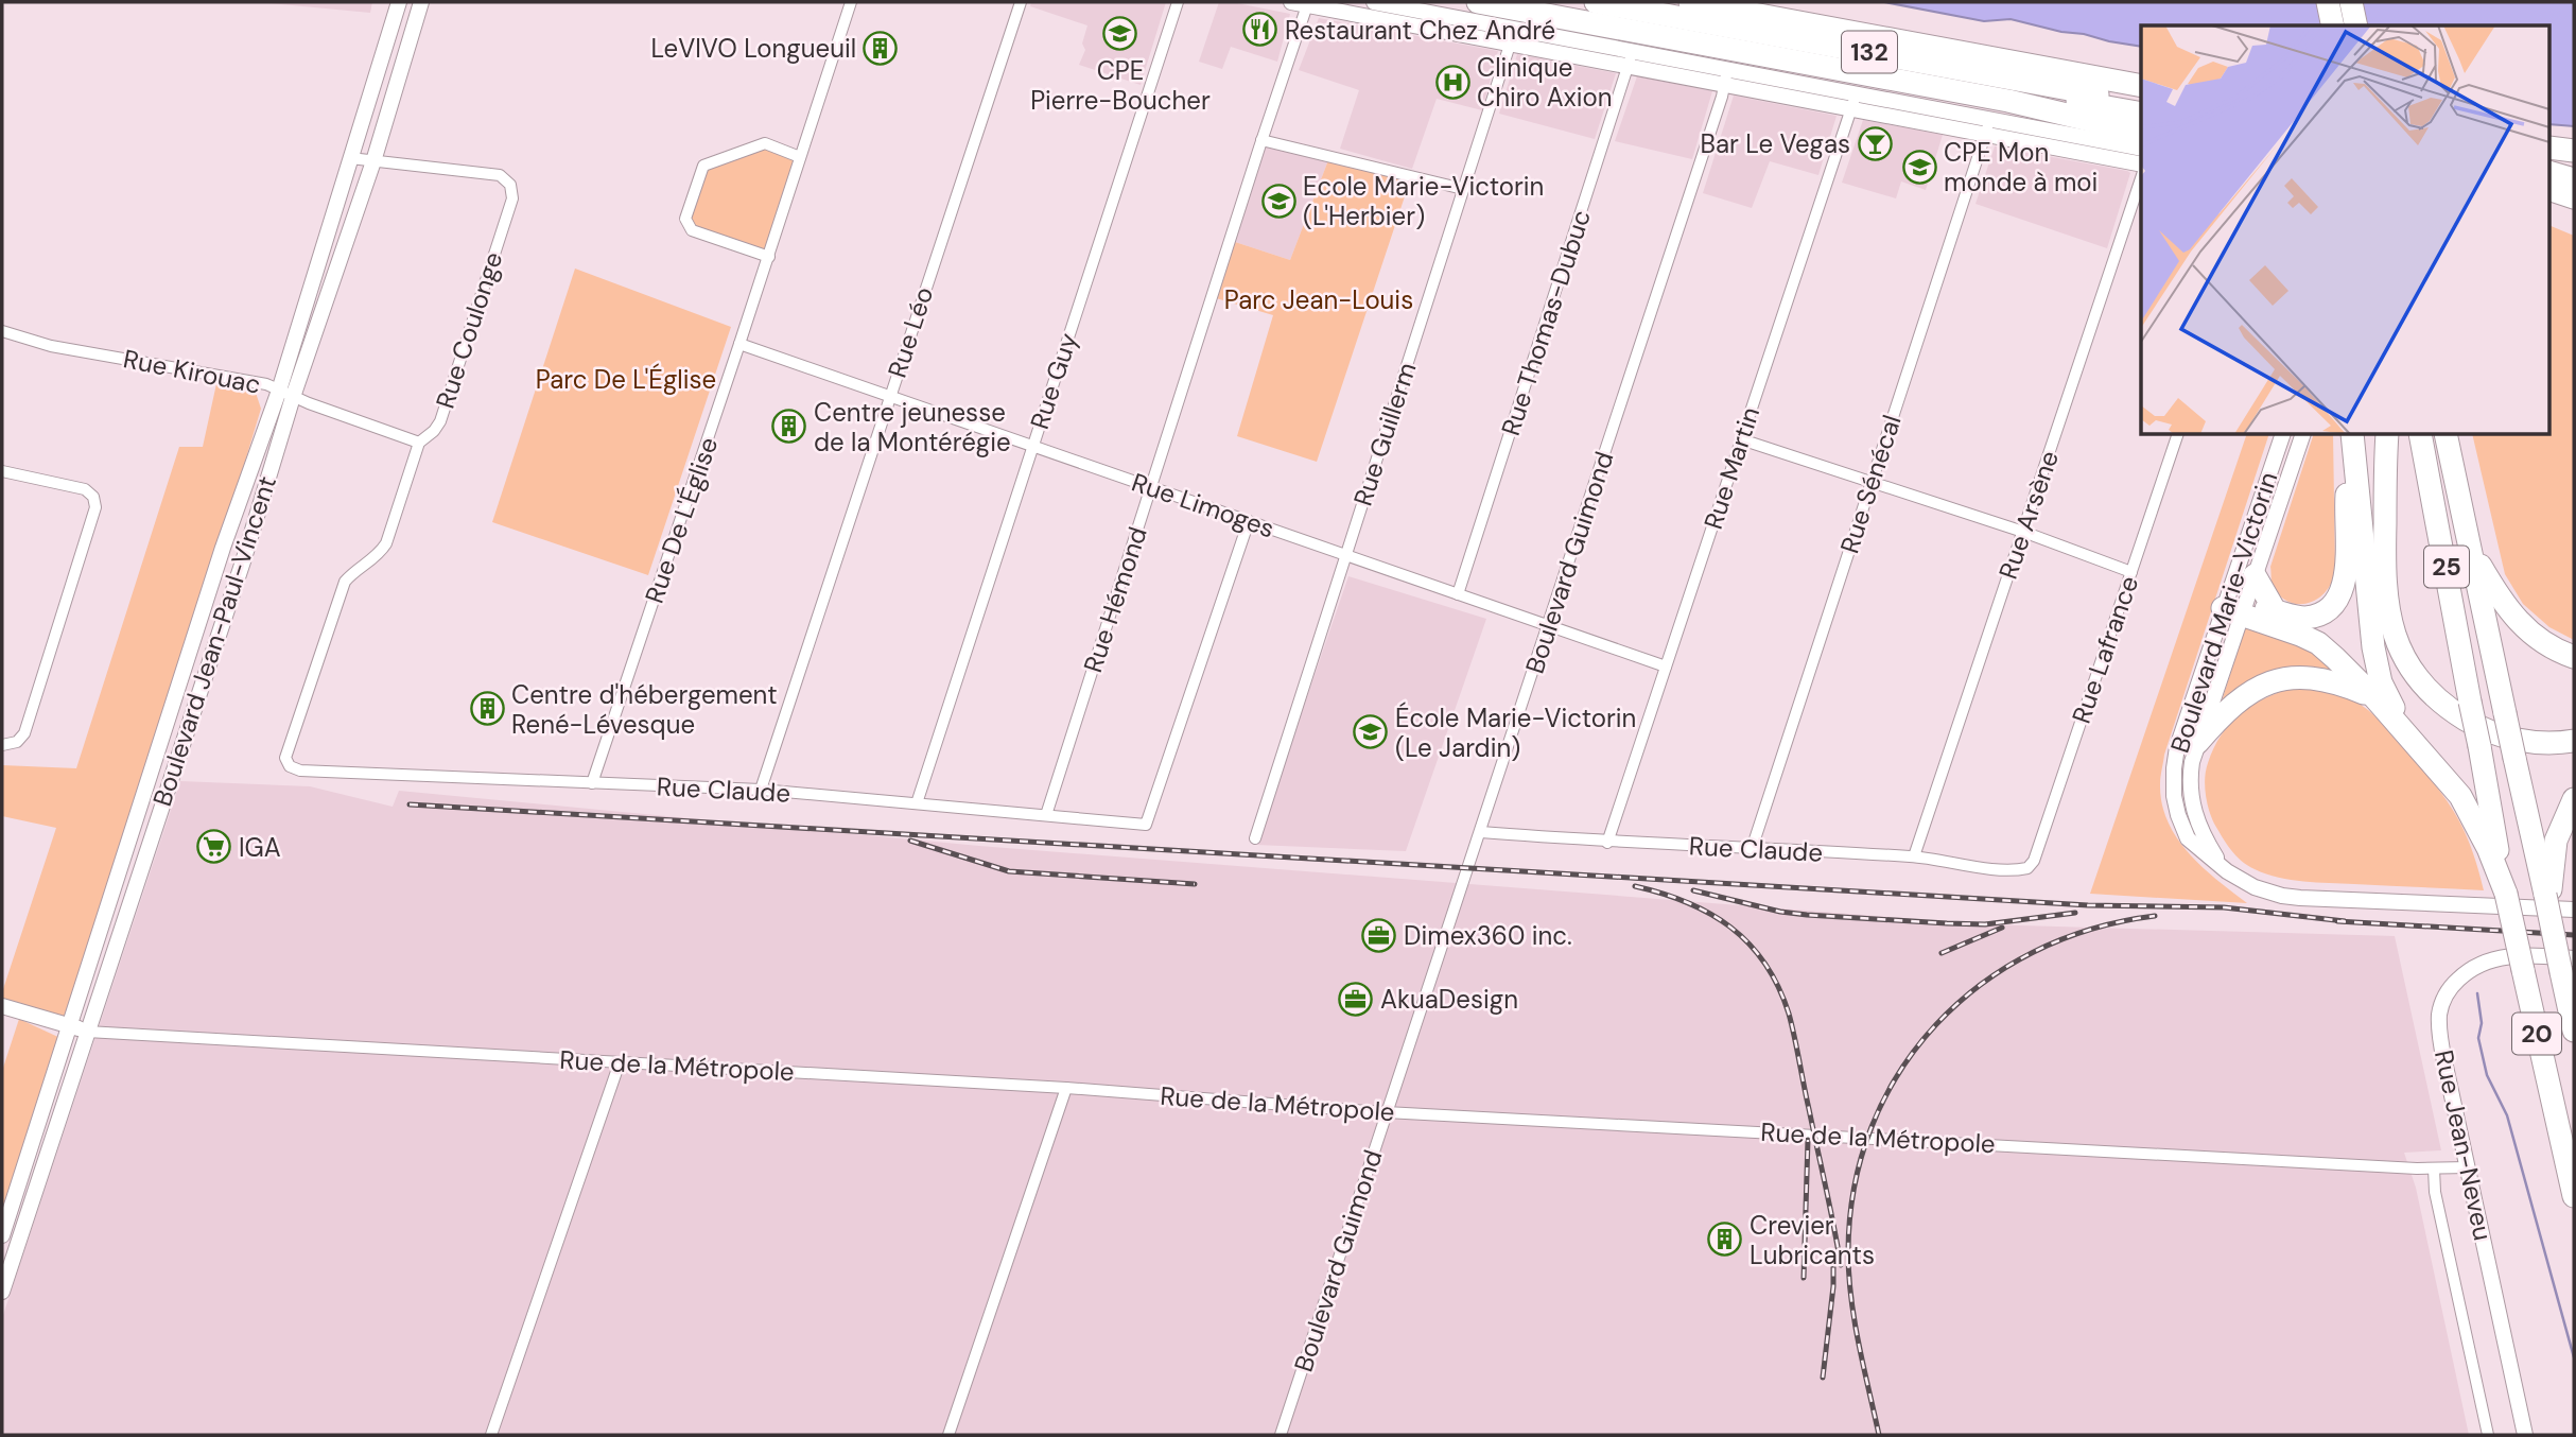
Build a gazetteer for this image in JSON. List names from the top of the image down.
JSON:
{
  "streets": {
    "highway": ["132", "25", "20"],
    "street": [
      "Rue Thomas-Dubuc",
      "Rue Coulonge",
      "Rue Léo",
      "Rue Kirouac",
      "Rue Guy",
      "Rue Guillerm",
      "Rue Martin",
      "Rue Sénécal",
      "Rue Limoges",
      "Rue Arsène",
      "Rue De L'Église",
      "Boulevard Guimond",
      "Rue Hémond",
      "Boulevard Marie-Victorin",
      "Boulevard Jean-Paul-Vincent",
      "Rue Lafrance",
      "Rue Claude",
      "Rue de la Métropole",
      "Rue Jean-Neveu"
    ]
  },
  "crossings": [
    ["Rue Thomas-Dubuc", "Rue Limoges"],
    ["Rue Coulonge", "Rue Kirouac"],
    ["Rue Coulonge", "Boulevard Jean-Paul-Vincent"],
    ["Rue Coulonge", "Rue Claude"],
    ["Rue Léo", "Rue Limoges"],
    ["Rue Léo", "Rue Claude"],
    ["Rue Kirouac", "Boulevard Jean-Paul-Vincent"],
    ["Rue Guy", "Rue Limoges"],
    ["Rue Guy", "Rue Claude"],
    ["Rue Guillerm", "Rue Limoges"],
    ["Rue Martin", "Rue Limoges"],
    ["Rue Martin", "Rue Claude"],
    ["Rue Sénécal", "Rue Claude"],
    ["Rue Limoges", "Rue De L'Église"],
    ["Rue Limoges", "Boulevard Guimond"],
    ["Rue Limoges", "Rue Hémond"],
    ["Rue Limoges", "Rue Claude"],
    ["Rue Arsène", "Rue Claude"],
    ["Rue De L'Église", "Rue Claude"],
    ["Boulevard Guimond", "Rue Claude"],
    ["Boulevard Guimond", "Rue de la Métropole"],
    ["25", "20"],
    ["Rue Hémond", "Rue Claude"],
    ["Boulevard Jean-Paul-Vincent", "Rue de la Métropole"],
    ["Rue Lafrance", "Rue Claude"],
    ["20", "Rue Jean-Neveu"],
    ["Rue de la Métropole", "Rue Jean-Neveu"]
  ],
  "parks": ["Parc Jean-Louis", "Parc De L'Église"],
  "places": {
    "restaurant": ["Restaurant Chez André"],
    "school or university": [
      "CPE Pierre-Boucher",
      "CPE Mon monde à moi",
      "Ecole Marie-Victorin (L'Herbier)",
      "École Marie-Victorin (Le Jardin)"
    ],
    "building": [
      "LeVIVO Longueuil",
      "Centre jeunesse de la Montérégie",
      "Centre d'hébergement René-Lévesque",
      "Crevier Lubricants"
    ],
    "hospital": ["Clinique Chiro Axion"],
    "bar": ["Bar Le Vegas"],
    "supermarket": ["IGA"],
    "office": ["Dimex360 inc.", "AkuaDesign"]
  }
}
